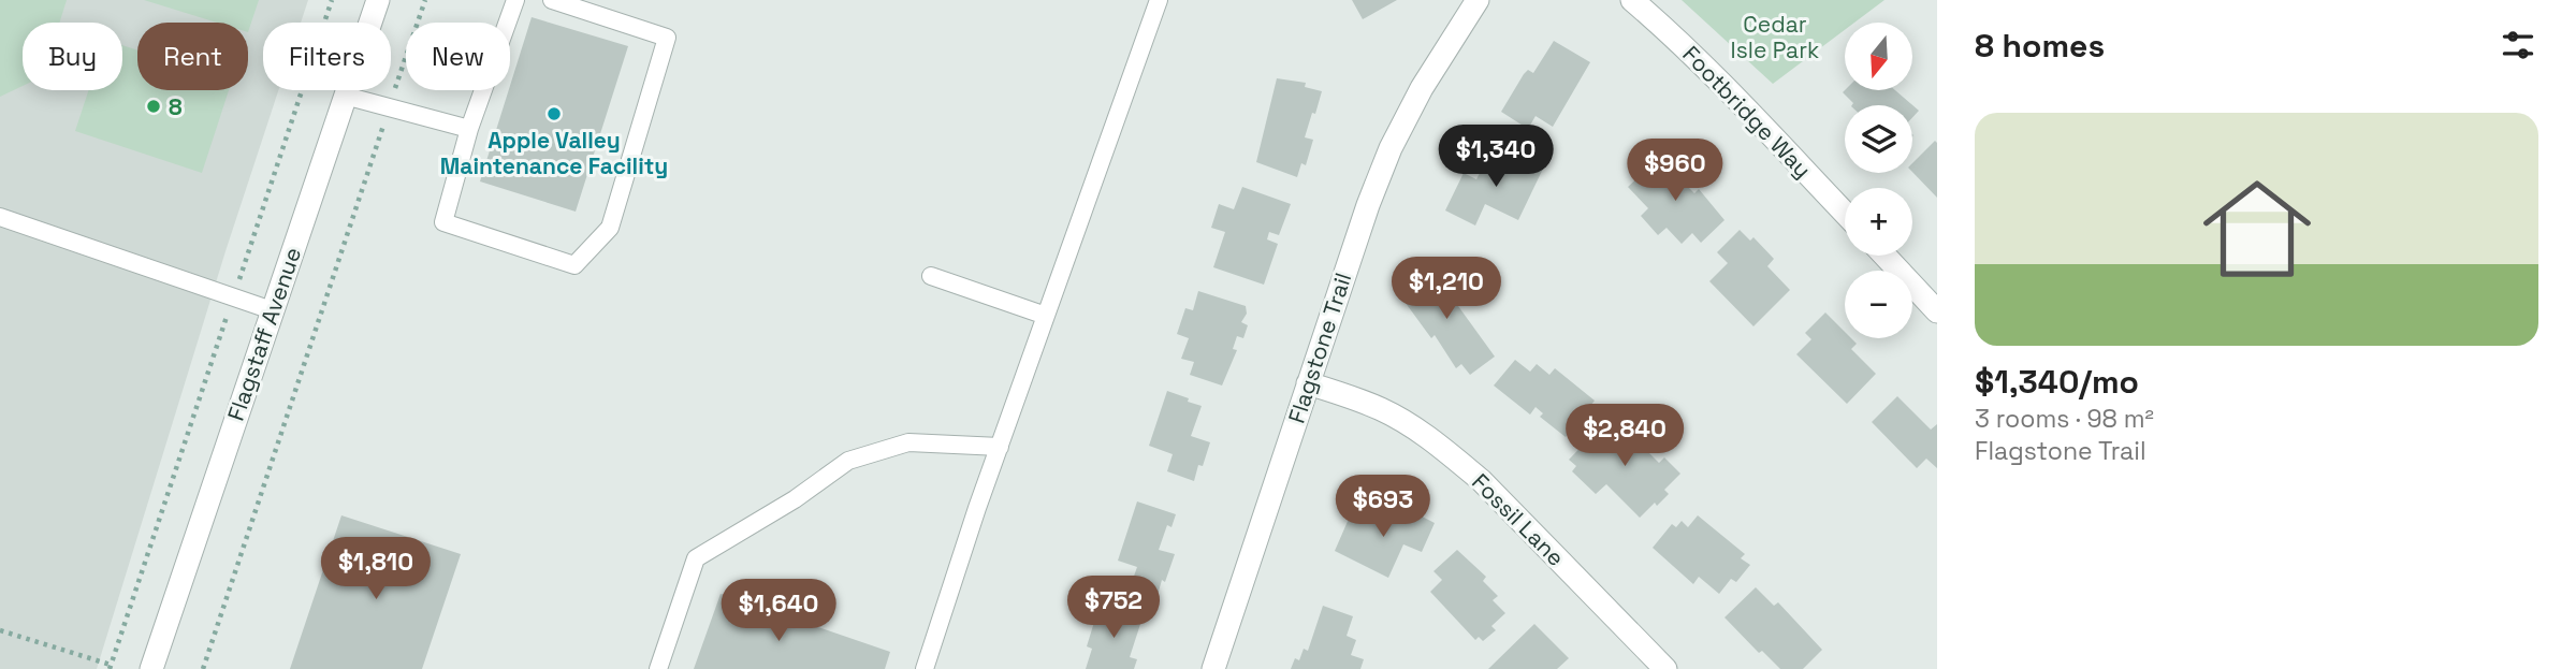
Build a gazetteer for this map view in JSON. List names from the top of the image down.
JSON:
{
  "streets": {
    "street": [
      "Footbridge Way",
      "Flagstaff Avenue",
      "Flagstone Trail",
      "Fossil Lane"
    ]
  },
  "crossings": [
    ["Flagstone Trail", "Fossil Lane"]
  ],
  "parks": ["Cedar Isle Park"],
  "places": ["8", "Apple Valley Maintenance Facility"],
  "north": "bottom",
  "page": {
    "heading": "8 homes",
    "map_buttons": ["+", "−"],
    "chip": [
      "Buy",
      "Rent",
      "Filters",
      "New"
    ],
    "list": [
      {
        "name": "$1,340/mo",
        "note": "3 rooms · 98 m² · Flagstone Trail"
      }
    ],
    "price": [
      "$1,340",
      "$960",
      "$1,210",
      "$2,840",
      "$693",
      "$1,810",
      "$752",
      "$1,640"
    ]
  }
}
